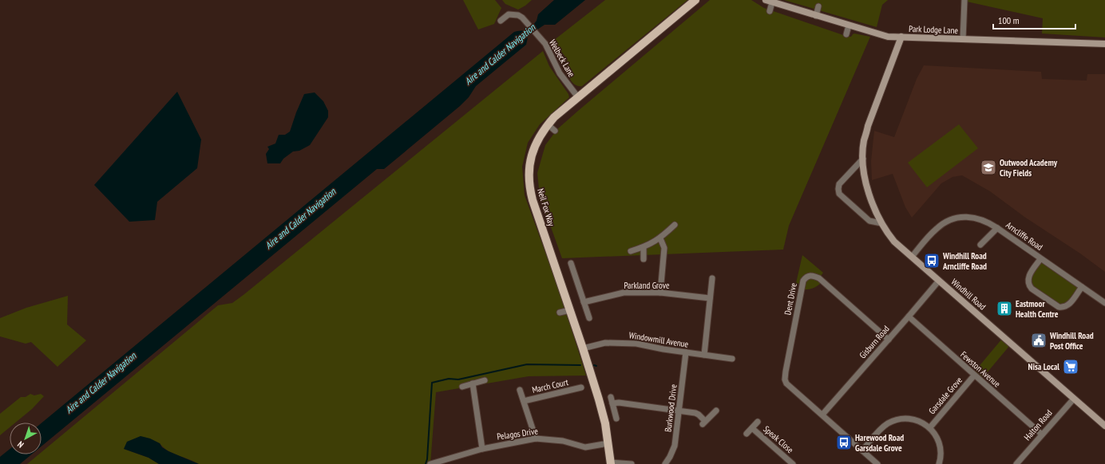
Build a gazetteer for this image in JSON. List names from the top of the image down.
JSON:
{
  "streets": {
    "main road": ["Neil Fox Way"],
    "street": [
      "Park Lodge Lane",
      "Welbeck Lane",
      "Arncliffe Road",
      "Parkland Grove",
      "Windhill Road",
      "Dent Drive",
      "Windowmill Avenue",
      "Gisburn Road",
      "Fewston Avenue",
      "March Court",
      "Garsdale Grove",
      "Burkwood Drive",
      "Halton Road",
      "Pelagos Drive",
      "Speak Close"
    ]
  },
  "crossings": [
    ["Park Lodge Lane", "Windhill Road"],
    ["Welbeck Lane", "Neil Fox Way"],
    ["Neil Fox Way", "Windowmill Avenue"],
    ["Neil Fox Way", "Pelagos Drive"],
    ["Arncliffe Road", "Windhill Road"],
    ["Windhill Road", "Gisburn Road"],
    ["Windhill Road", "Halton Road"],
    ["Dent Drive", "Gisburn Road"],
    ["Windowmill Avenue", "Burkwood Drive"],
    ["Gisburn Road", "Fewston Avenue"],
    ["Fewston Avenue", "Garsdale Grove"],
    ["Fewston Avenue", "Halton Road"],
    ["March Court", "Pelagos Drive"]
  ],
  "water": ["Aire and Calder Navigation"],
  "places": {
    "school or university": ["Outwood Academy City Fields"],
    "bus stop": ["Windhill Road Arncliffe Road", "Harewood Road Garsdale Grove"],
    "building": ["Eastmoor Health Centre"],
    "public building": ["Windhill Road Post Office"],
    "supermarket": ["Nisa Local"]
  },
  "scale_bar": "100 m",
  "north": "bottom left"
}
